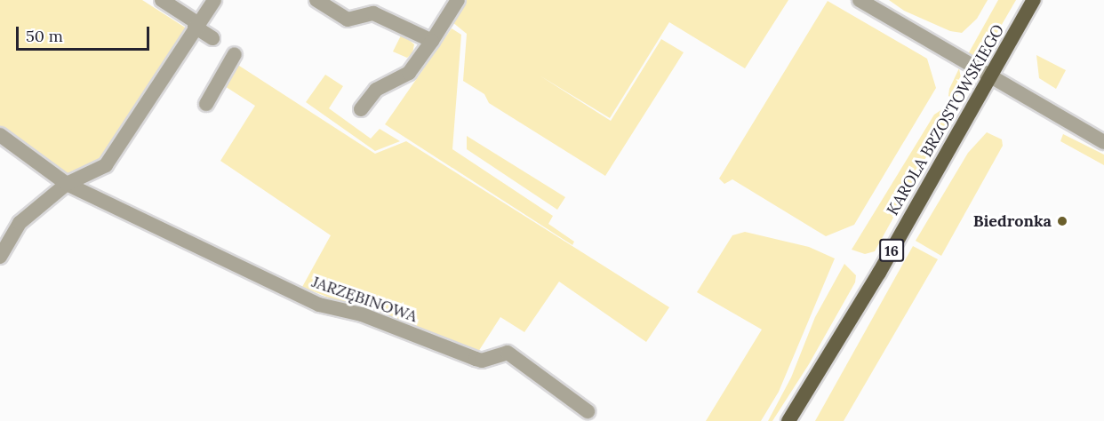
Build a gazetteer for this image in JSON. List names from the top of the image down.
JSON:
{
  "streets": {
    "main road": ["KAROLA BRZOSTOWSKIEGO", "16"],
    "street": ["JARZĘBINOWA"]
  },
  "places": ["Biedronka"],
  "scale_bar": "50 m"
}
